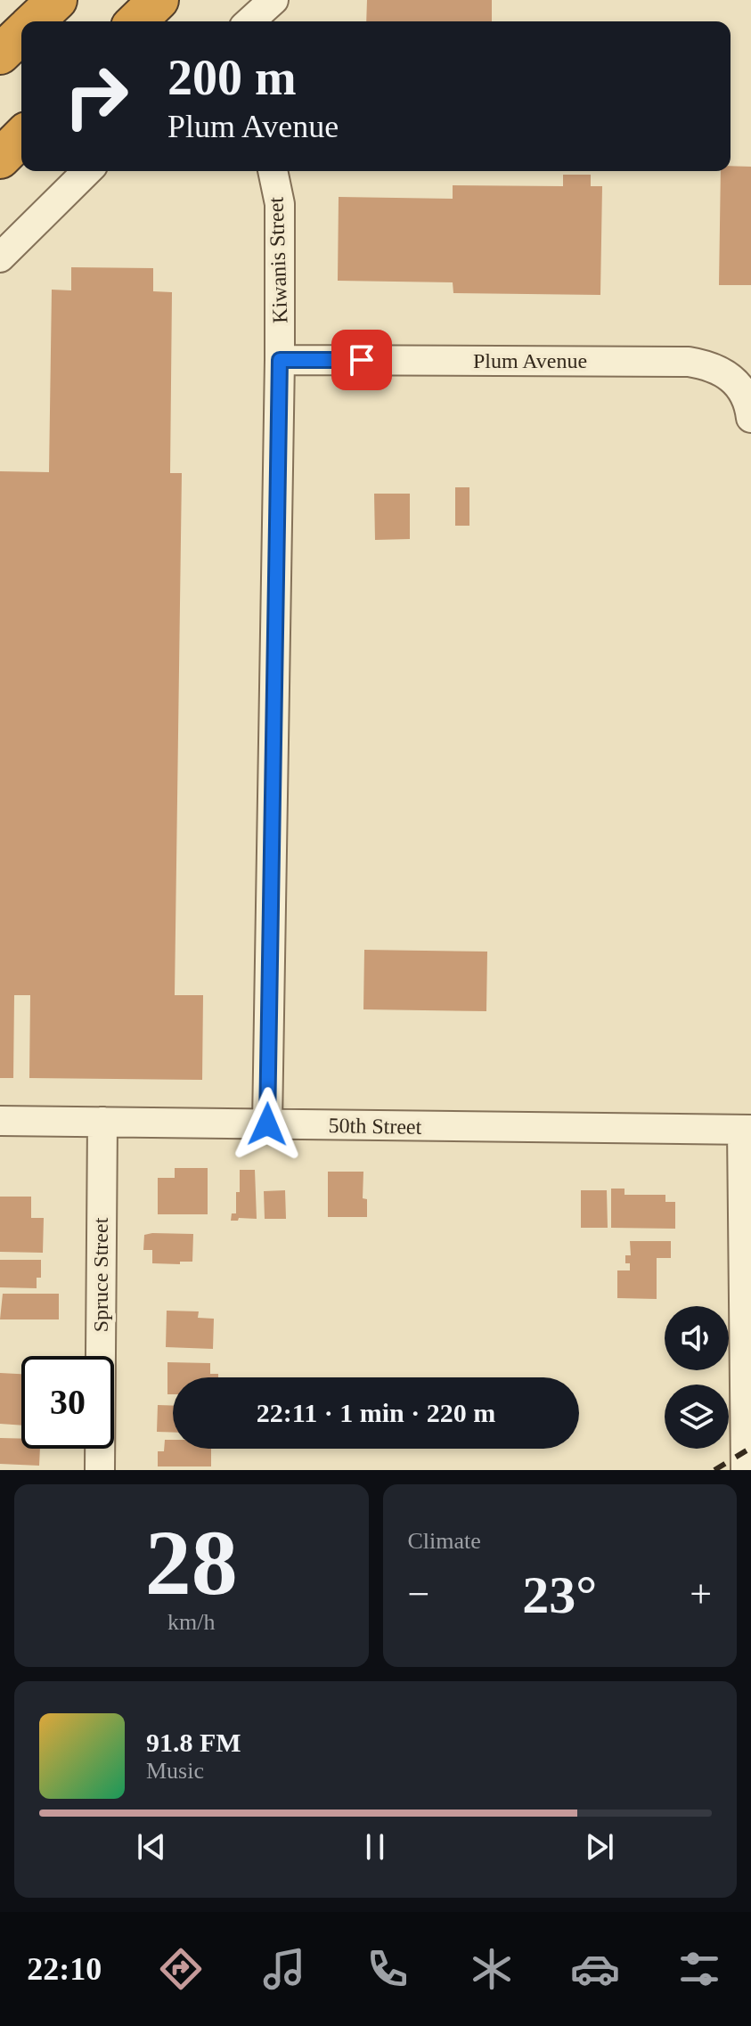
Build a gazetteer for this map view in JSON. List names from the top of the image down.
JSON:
{
  "streets": {
    "street": [
      "Kiwanis Street",
      "Plum Avenue",
      "50th Street",
      "Spruce Street"
    ]
  },
  "crossings": [
    ["Kiwanis Street", "Plum Avenue"],
    ["Kiwanis Street", "50th Street"],
    ["50th Street", "Spruce Street"]
  ],
  "page": {
    "turn": ["200 m", "Plum Avenue"],
    "limit": "30",
    "trip": "22:11 · 1 min · 220 m",
    "tile": [
      ["28", "km/h"],
      "Climate"
    ],
    "heat": ["−", "23°", "+"],
    "song": ["91.8 FM", "Music"],
    "tabs": "22:10"
  }
}
